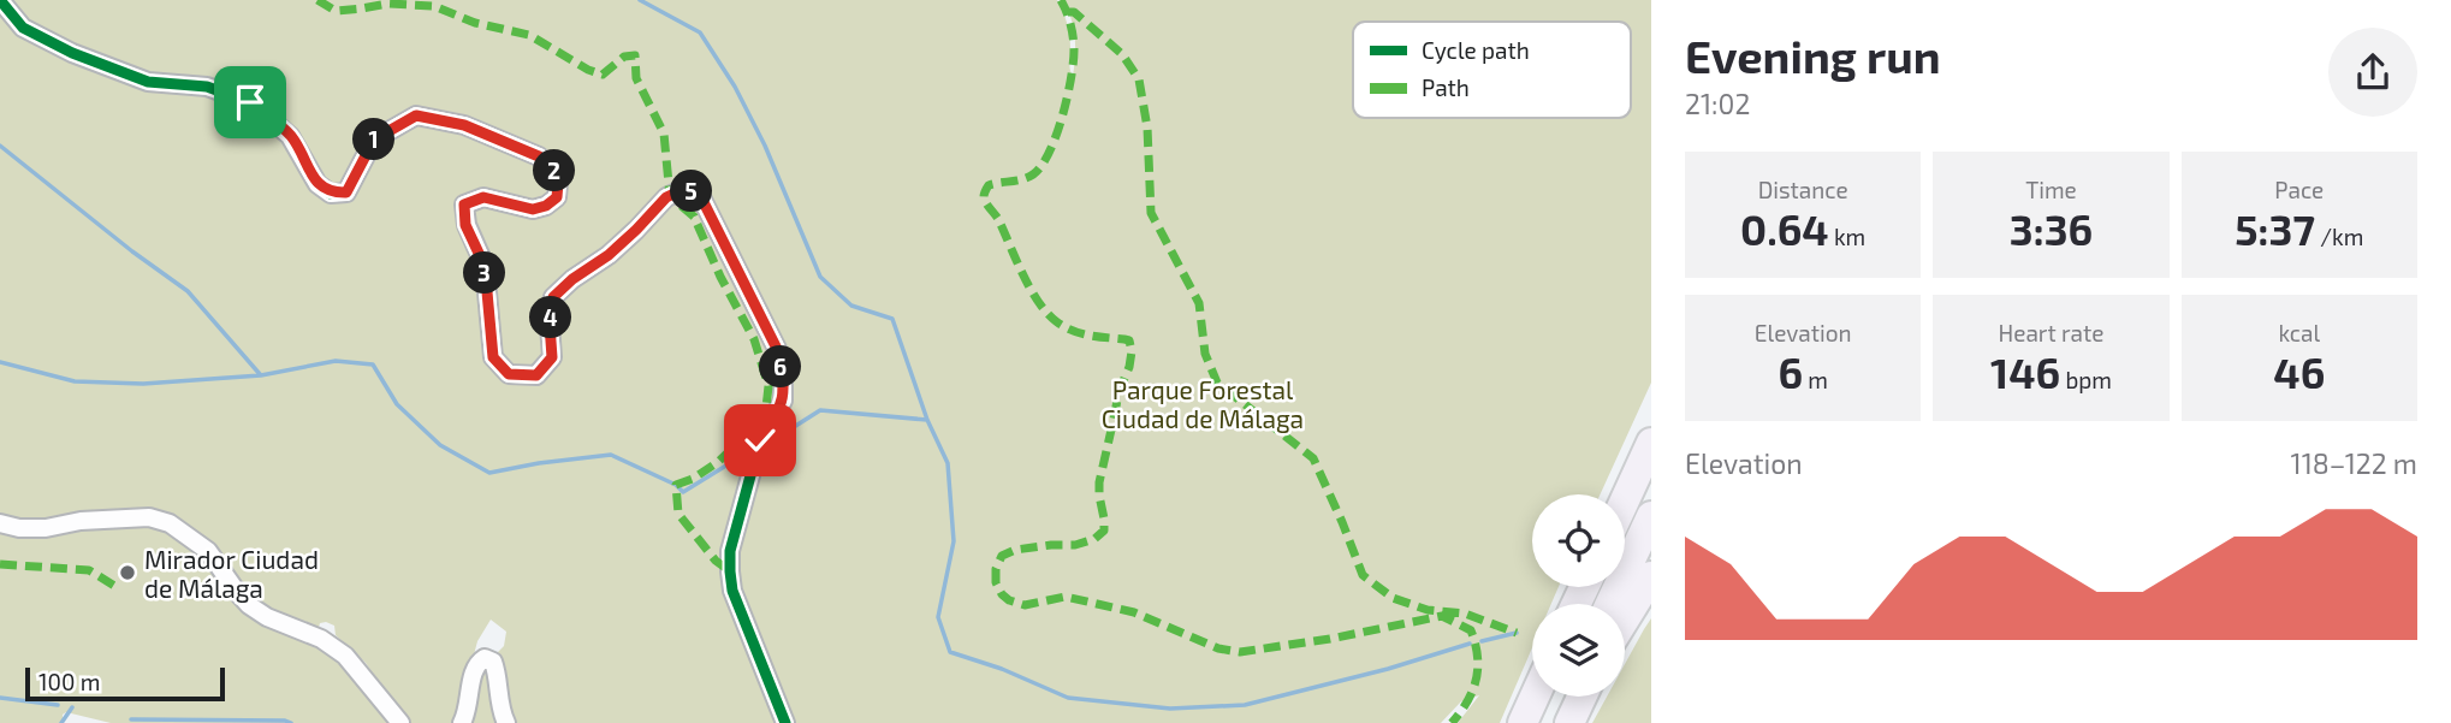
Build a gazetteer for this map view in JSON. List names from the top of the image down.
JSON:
{
  "parks": ["Parque Forestal Ciudad de Málaga"],
  "places": ["Mirador Ciudad de Málaga"],
  "legend": ["Cycle path", "Path"],
  "scale_bar": "100 m",
  "page": {
    "heading": ["Evening run", "21:02"],
    "pins": [
      "1",
      "2",
      "5",
      "3",
      "4",
      "6"
    ],
    "stats": [
      ["Distance", "0.64 km"],
      ["Time", "3:36"],
      ["Pace", "5:37 /km"],
      ["Elevation", "6 m"],
      ["Heart rate", "146 bpm"],
      ["kcal", "46"]
    ],
    "chart": ["Elevation", "118–122 m"],
    "scale": "100 m"
  }
}
